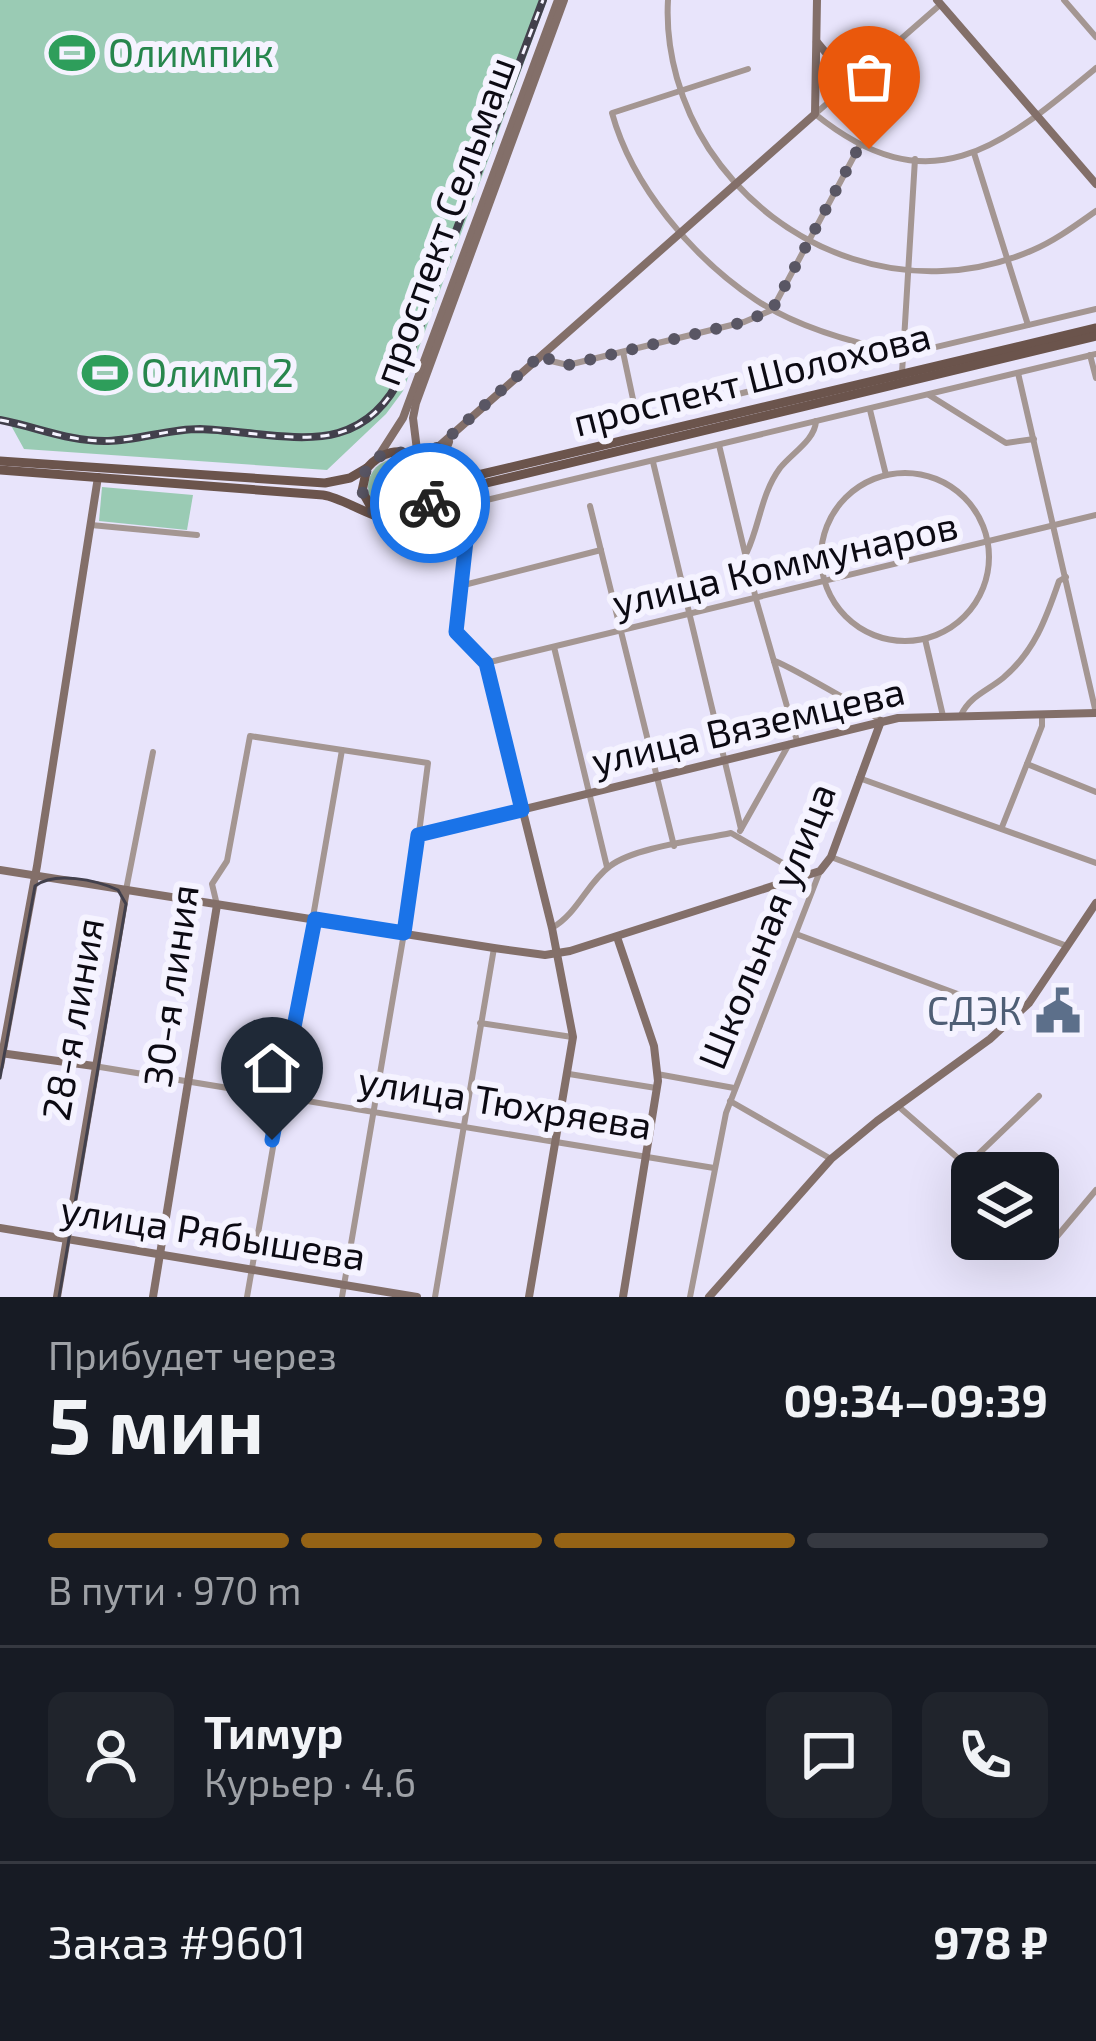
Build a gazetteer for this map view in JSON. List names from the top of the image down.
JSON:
{
  "streets": {
    "main road": ["проспект Шолохова"],
    "street": [
      "проспект Сельмаш",
      "улица Коммунаров",
      "улица Вяземцева",
      "Школьная улица",
      "30-я линия",
      "28-я линия",
      "улица Тюхряева",
      "улица Рябышева"
    ]
  },
  "crossings": [
    ["проспект Сельмаш", "проспект Шолохова"],
    ["улица Вяземцева", "Школьная улица"],
    ["Школьная улица", "улица Тюхряева"],
    ["30-я линия", "улица Тюхряева"],
    ["30-я линия", "улица Рябышева"],
    ["28-я линия", "улица Тюхряева"],
    ["28-я линия", "улица Рябышева"]
  ],
  "places": {
    "sports": ["Олимпик", "Олимп 2"],
    "public building": ["СДЭК"]
  },
  "page": {
    "heading": ["5 мин", "Прибудет через", "09:34–09:39"],
    "panel": [
      "Тимур",
      "Курьер · 4.6",
      "Заказ #9601",
      "978 ₽"
    ],
    "bar": "В пути · 970 m"
  }
}
